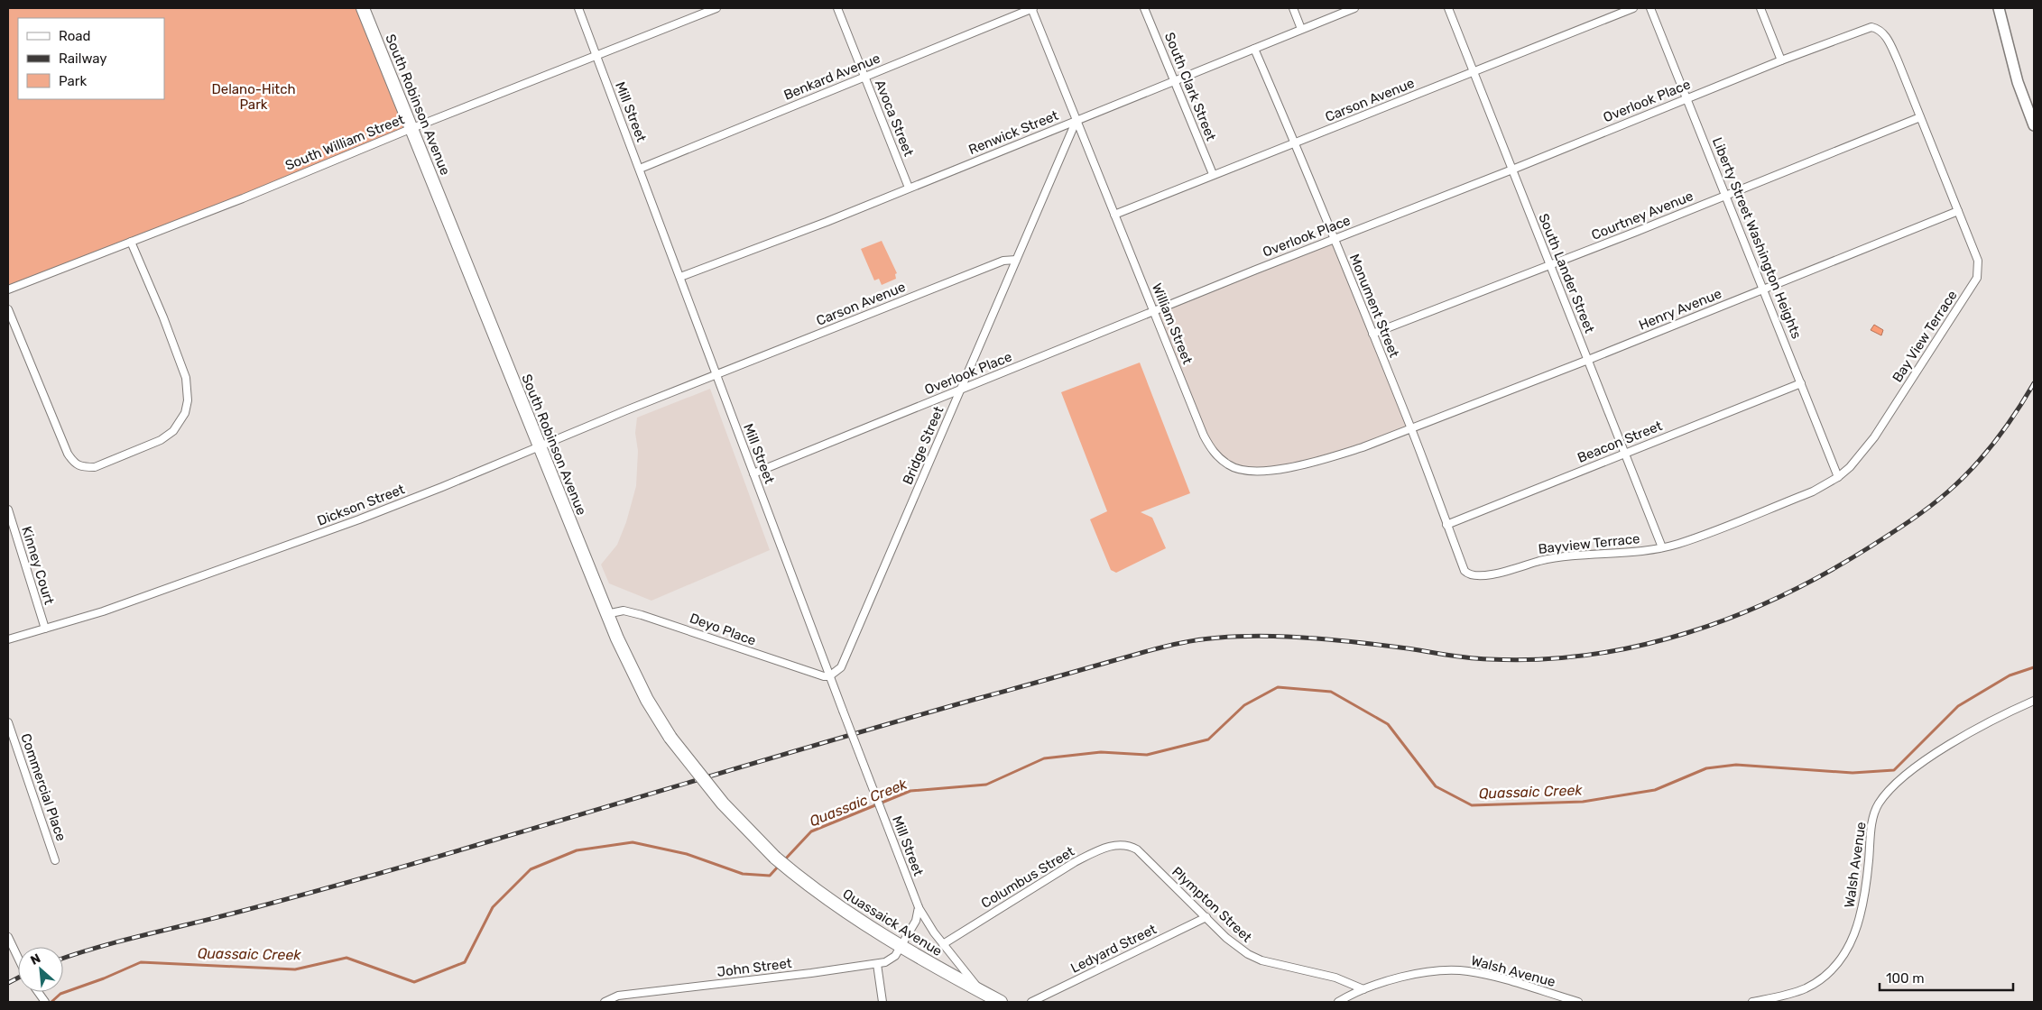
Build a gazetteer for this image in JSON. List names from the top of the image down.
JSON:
{
  "streets": {
    "highway": ["South Robinson Avenue", "Quassaick Avenue"],
    "street": [
      "Benkard Avenue",
      "South Clark Street",
      "Carson Avenue",
      "Overlook Place",
      "Mill Street",
      "Avoca Street",
      "Renwick Street",
      "South William Street",
      "Courtney Avenue",
      "Liberty Street Washington Heights",
      "South Lander Street",
      "Monument Street",
      "Henry Avenue",
      "William Street",
      "Bay View Terrace",
      "Beacon Street",
      "Bridge Street",
      "Dickson Street",
      "Bayview Terrace",
      "Kinney Court",
      "Deyo Place",
      "Commercial Place",
      "Walsh Avenue",
      "Columbus Street",
      "Plympton Street",
      "Ledyard Street",
      "John Street"
    ]
  },
  "crossings": [
    ["Benkard Avenue", "Mill Street"],
    ["Benkard Avenue", "Avoca Street"],
    ["Benkard Avenue", "William Street"],
    ["South Clark Street", "Carson Avenue"],
    ["South Clark Street", "Renwick Street"],
    ["Carson Avenue", "Mill Street"],
    ["Carson Avenue", "South Lander Street"],
    ["Carson Avenue", "Monument Street"],
    ["Carson Avenue", "William Street"],
    ["Carson Avenue", "Bridge Street"],
    ["Carson Avenue", "Dickson Street"],
    ["Overlook Place", "Mill Street"],
    ["Overlook Place", "Liberty Street Washington Heights"],
    ["Overlook Place", "South Lander Street"],
    ["Overlook Place", "Monument Street"],
    ["Overlook Place", "William Street"],
    ["Overlook Place", "Bay View Terrace"],
    ["Overlook Place", "Bridge Street"],
    ["South Robinson Avenue", "South William Street"],
    ["South Robinson Avenue", "Dickson Street"],
    ["South Robinson Avenue", "Deyo Place"],
    ["South Robinson Avenue", "Quassaick Avenue"],
    ["Mill Street", "Renwick Street"],
    ["Mill Street", "South William Street"],
    ["Mill Street", "Bridge Street"],
    ["Mill Street", "Dickson Street"],
    ["Mill Street", "Deyo Place"],
    ["Avoca Street", "Renwick Street"],
    ["Renwick Street", "Monument Street"],
    ["Renwick Street", "William Street"],
    ["Renwick Street", "Bridge Street"],
    ["Courtney Avenue", "Liberty Street Washington Heights"],
    ["Courtney Avenue", "South Lander Street"],
    ["Courtney Avenue", "Monument Street"],
    ["Courtney Avenue", "Bay View Terrace"],
    ["Liberty Street Washington Heights", "Henry Avenue"],
    ["Liberty Street Washington Heights", "Bay View Terrace"],
    ["Liberty Street Washington Heights", "Beacon Street"],
    ["South Lander Street", "Henry Avenue"],
    ["South Lander Street", "Bay View Terrace"],
    ["South Lander Street", "Beacon Street"],
    ["South Lander Street", "Bayview Terrace"],
    ["Monument Street", "Henry Avenue"],
    ["Monument Street", "William Street"],
    ["Monument Street", "Beacon Street"],
    ["Monument Street", "Bayview Terrace"],
    ["Henry Avenue", "William Street"],
    ["Henry Avenue", "Bay View Terrace"],
    ["William Street", "Bridge Street"],
    ["Bay View Terrace", "Bayview Terrace"],
    ["Bridge Street", "Deyo Place"],
    ["Dickson Street", "Kinney Court"],
    ["Walsh Avenue", "Plympton Street"],
    ["Columbus Street", "Plympton Street"],
    ["Plympton Street", "Ledyard Street"],
    ["Quassaick Avenue", "John Street"]
  ],
  "water": ["Quassaic Creek"],
  "parks": ["Delano-Hitch Park"],
  "legend": ["Road", "Railway", "Park"],
  "scale_bar": "100 m",
  "north": "top left"
}
